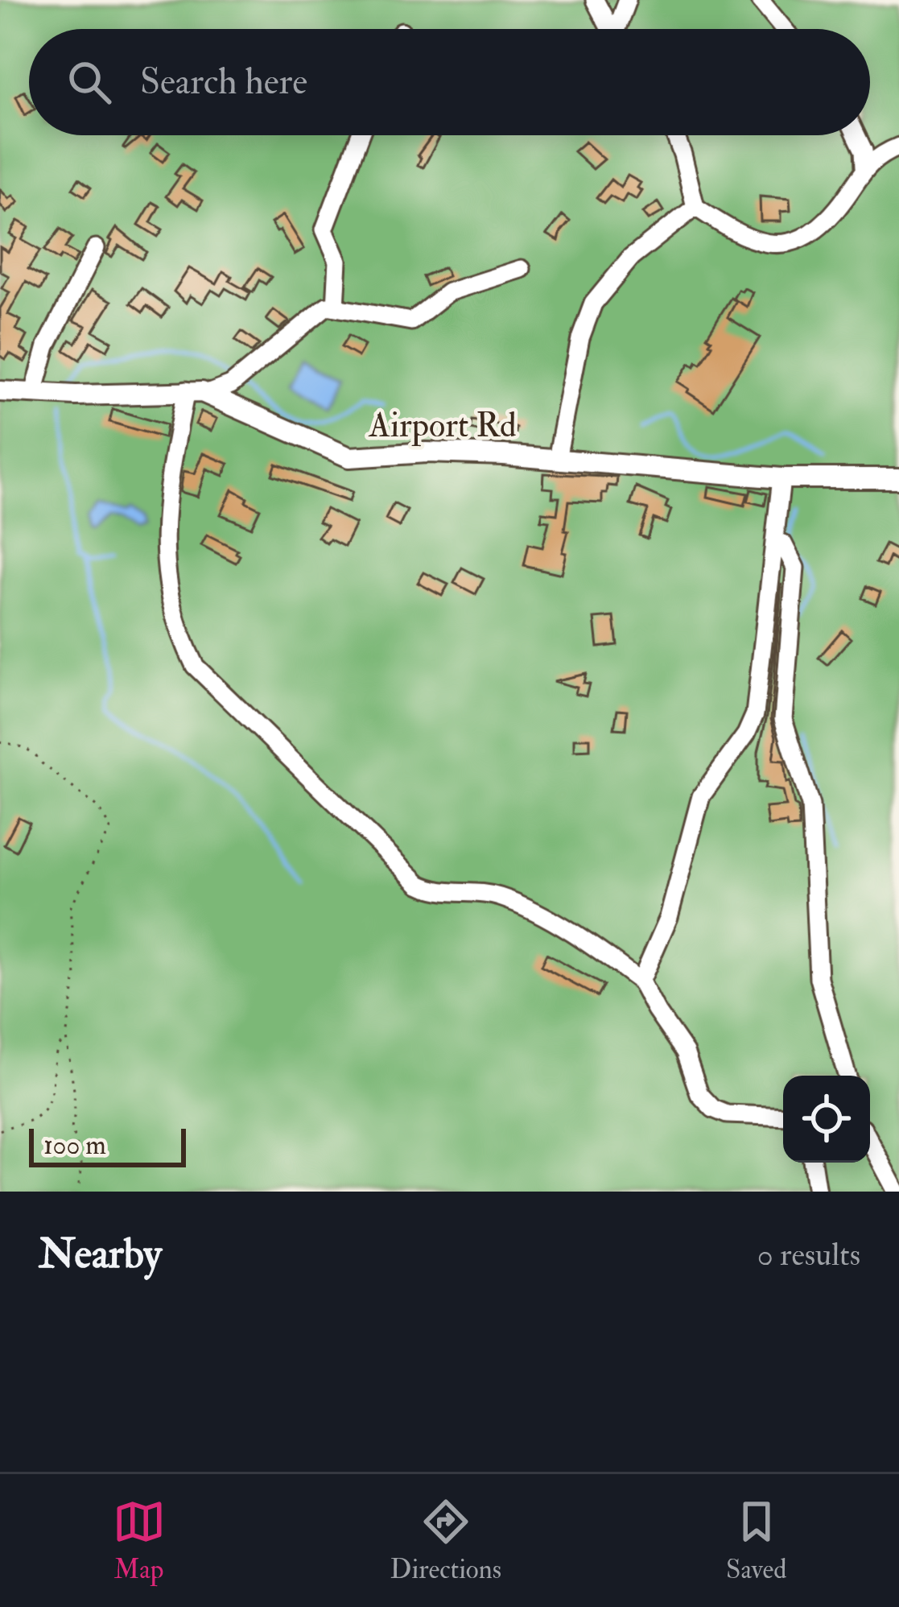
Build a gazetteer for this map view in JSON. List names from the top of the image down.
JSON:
{
  "streets": {
    "main road": ["Airport Rd"]
  },
  "scale_bar": "100 m",
  "page": {
    "search": "Search here",
    "scale": "100 m",
    "heading": ["Nearby", "0 results"],
    "nav": ["Map", "Directions", "Saved"]
  }
}
